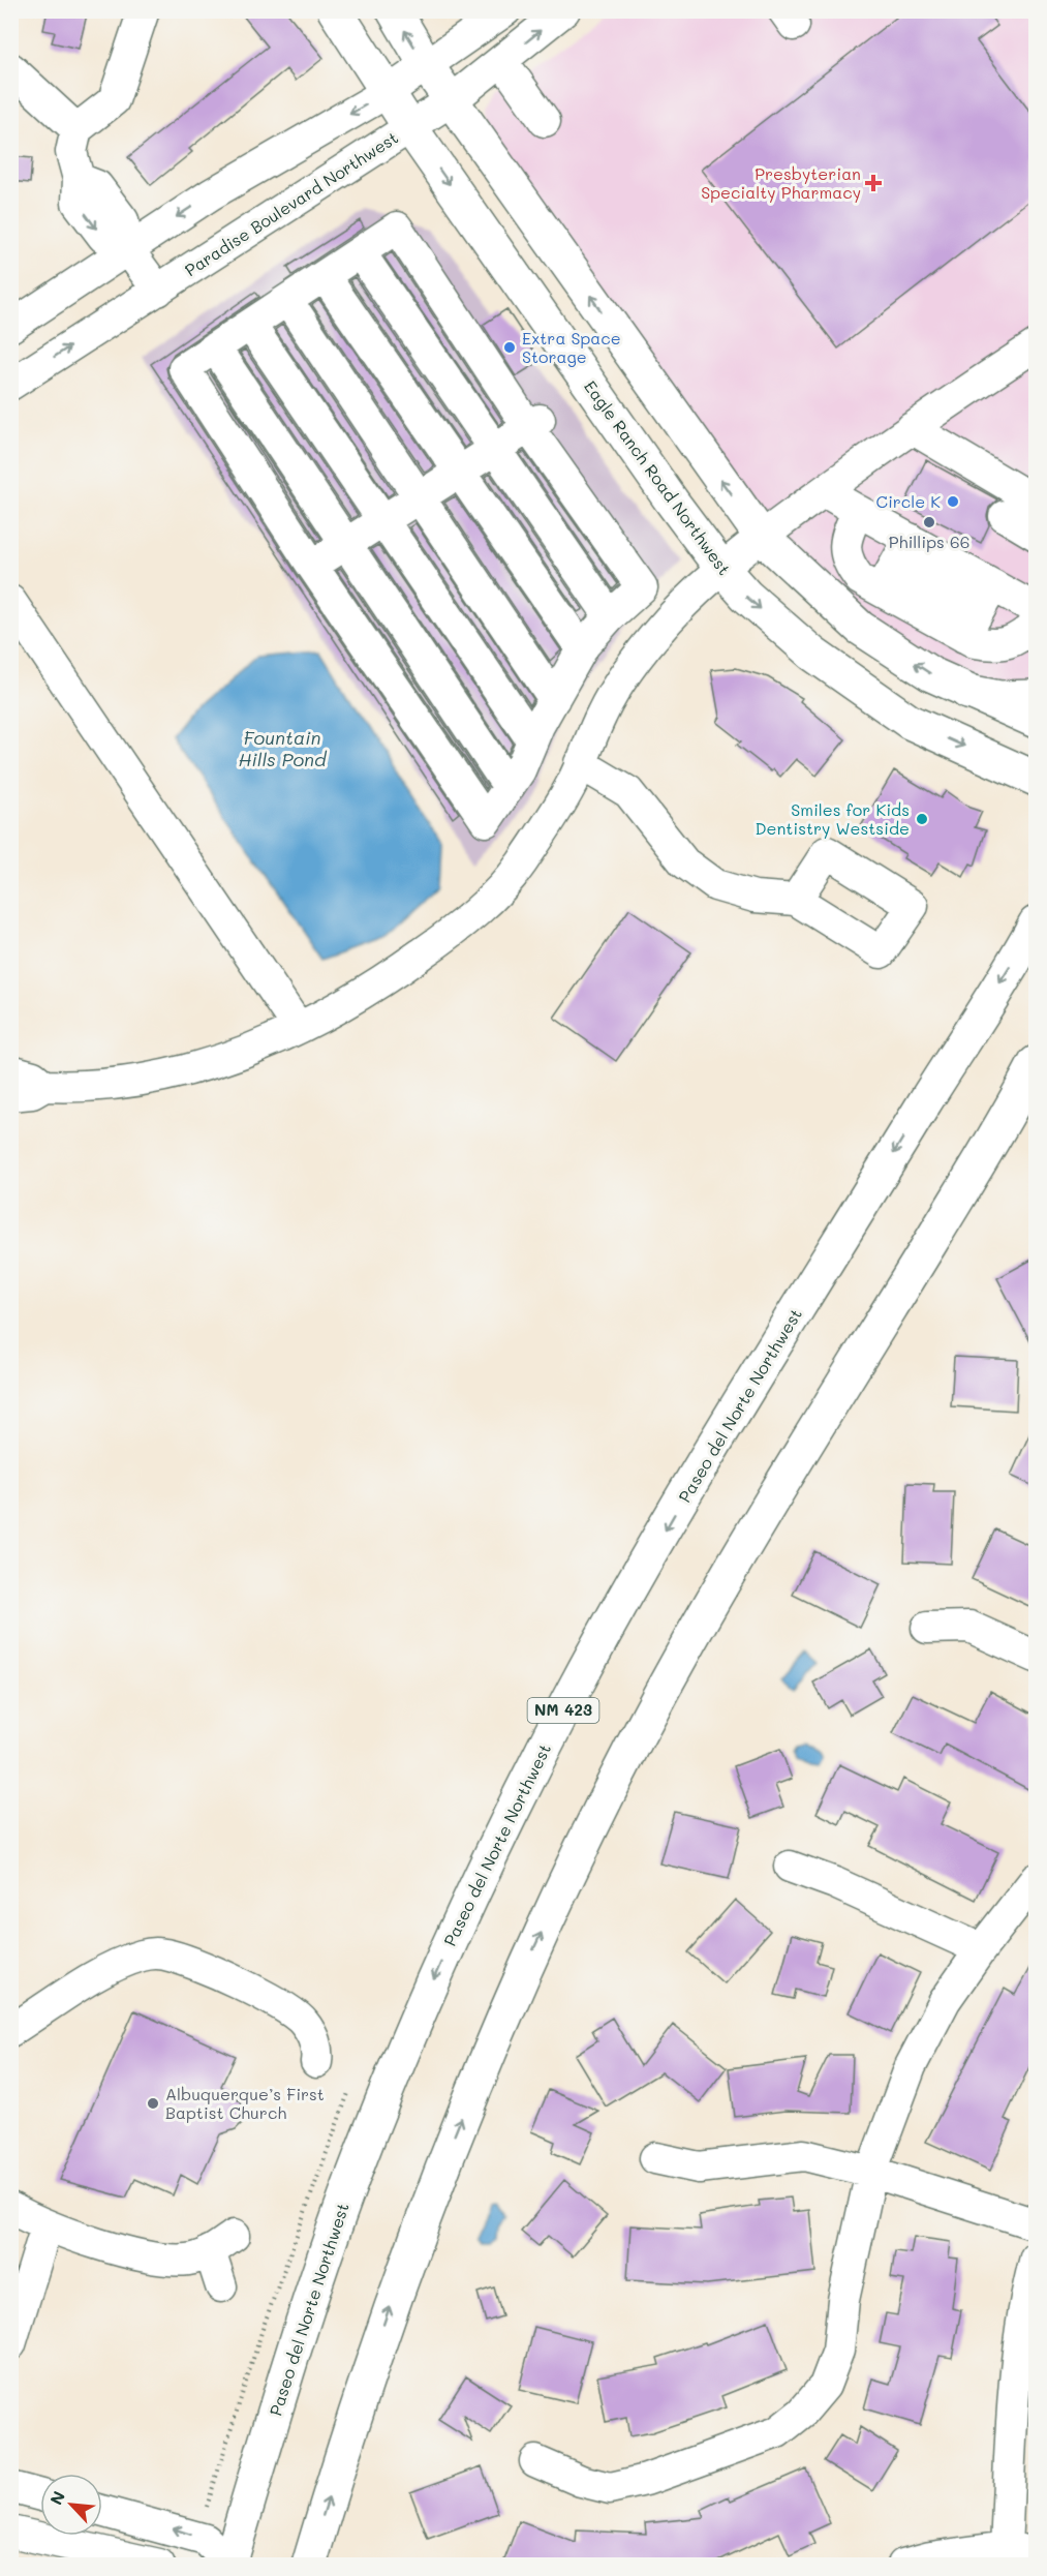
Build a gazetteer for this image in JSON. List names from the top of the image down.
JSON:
{
  "streets": {
    "main road": ["Eagle Ranch Road Northwest", "Paseo del Norte Northwest", "NM 423"],
    "street": ["Paradise Boulevard Northwest"]
  },
  "crossings": [
    ["Paradise Boulevard Northwest", "Eagle Ranch Road Northwest"]
  ],
  "water": ["Fountain Hills Pond"],
  "places": {
    "health": ["Presbyterian Specialty Pharmacy"],
    "other": [
      "Extra Space Storage",
      "Circle K",
      "Phillips 66",
      "Smiles for Kids Dentistry Westside",
      "Albuquerque’s First Baptist Church"
    ]
  },
  "north": "top left"
}
